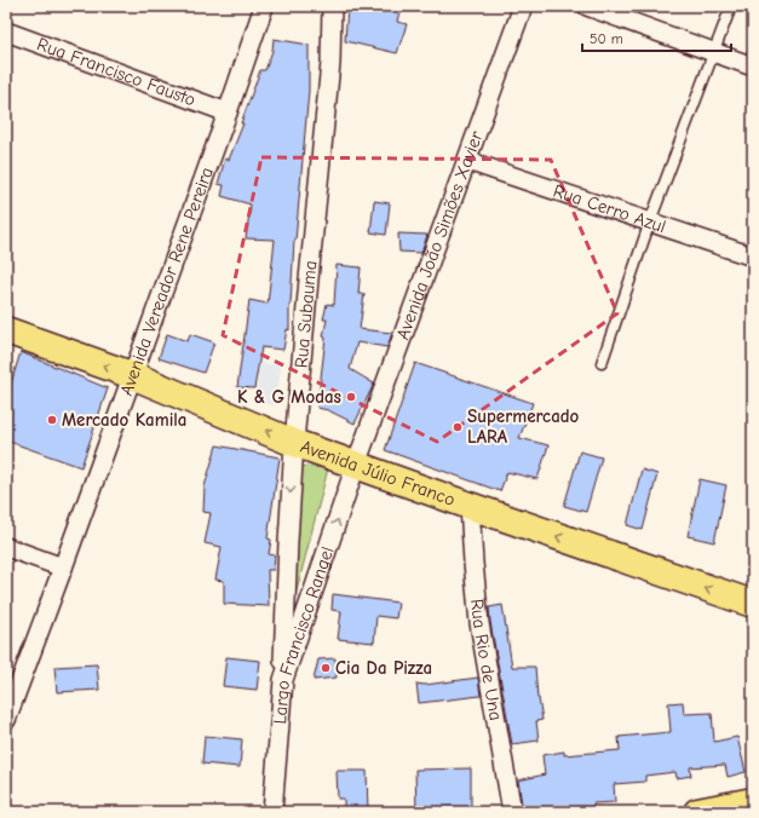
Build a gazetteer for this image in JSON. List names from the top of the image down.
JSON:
{
  "streets": {
    "main road": ["Avenida Júlio Franco"],
    "street": [
      "Rua Francisco Fausto",
      "Rua Cerro Azul",
      "Avenida João Simões Xavier",
      "Avenida Vereador Rene Pereira",
      "Rua Subauma",
      "Largo Francisco Rangel",
      "Rua Rio de Una"
    ]
  },
  "crossings": [
    ["Rua Francisco Fausto", "Avenida Vereador Rene Pereira"],
    ["Rua Cerro Azul", "Avenida João Simões Xavier"],
    ["Avenida João Simões Xavier", "Avenida Júlio Franco"],
    ["Avenida João Simões Xavier", "Largo Francisco Rangel"],
    ["Avenida Vereador Rene Pereira", "Avenida Júlio Franco"],
    ["Rua Subauma", "Avenida Júlio Franco"],
    ["Rua Subauma", "Largo Francisco Rangel"],
    ["Avenida Júlio Franco", "Largo Francisco Rangel"],
    ["Avenida Júlio Franco", "Rua Rio de Una"]
  ],
  "one_way": ["Rua Subauma", "Avenida Júlio Franco", "Largo Francisco Rangel"],
  "places": [
    "K & G Modas",
    "Mercado Kamila",
    "Supermercado LARA",
    "Cia Da Pizza"
  ],
  "scale_bar": "50 m"
}
